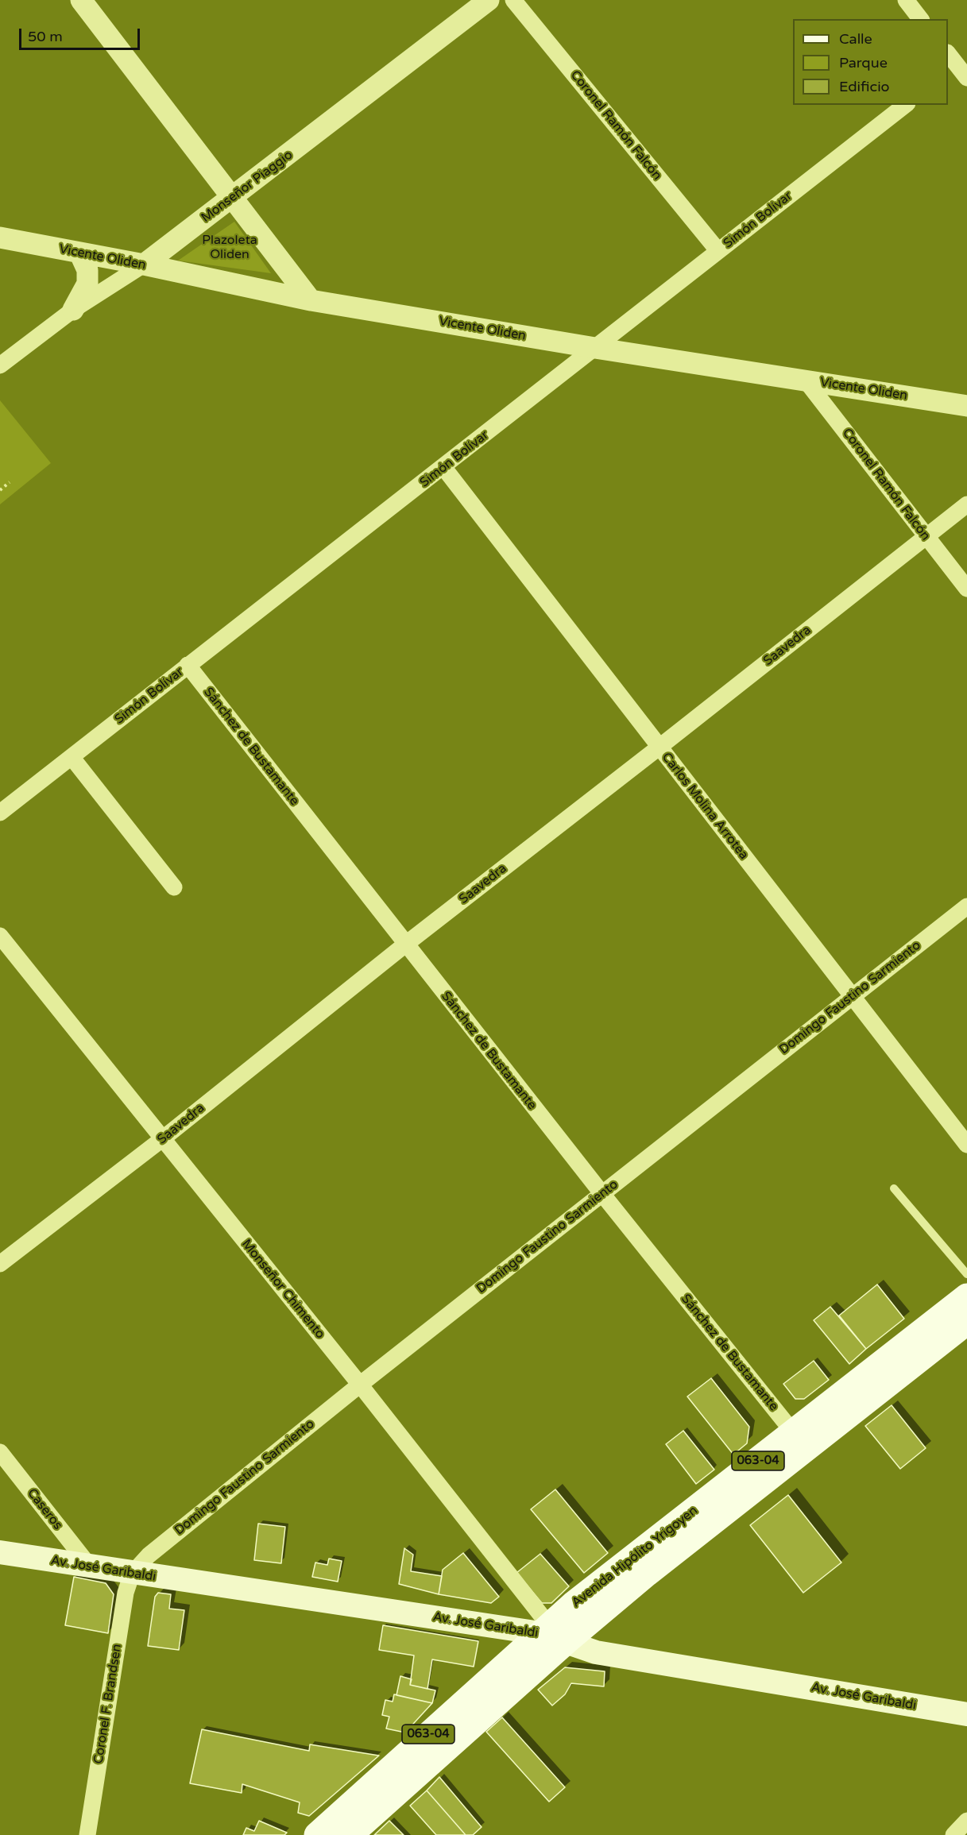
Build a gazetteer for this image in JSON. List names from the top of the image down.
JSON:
{
  "streets": {
    "main road": ["063-04", "Avenida Hipólito Yrigoyen", "Av. José Garibaldi"],
    "street": [
      "Coronel Ramón Falcón",
      "Monseñor Piaggio",
      "Simón Bolívar",
      "Vicente Oliden",
      "Saavedra",
      "Sánchez de Bustamante",
      "Carlos Molina Arrotea",
      "Domingo Faustino Sarmiento",
      "Monseñor Chimento",
      "Caseros",
      "Coronel F. Brandsen"
    ]
  },
  "crossings": [
    ["Coronel Ramón Falcón", "Simón Bolívar"],
    ["Coronel Ramón Falcón", "Vicente Oliden"],
    ["Coronel Ramón Falcón", "Saavedra"],
    ["Monseñor Piaggio", "Vicente Oliden"],
    ["Simón Bolívar", "Vicente Oliden"],
    ["Simón Bolívar", "Sánchez de Bustamante"],
    ["Simón Bolívar", "Carlos Molina Arrotea"],
    ["Saavedra", "Sánchez de Bustamante"],
    ["Saavedra", "Carlos Molina Arrotea"],
    ["Saavedra", "Monseñor Chimento"],
    ["Sánchez de Bustamante", "Domingo Faustino Sarmiento"],
    ["Sánchez de Bustamante", "Avenida Hipólito Yrigoyen"],
    ["Carlos Molina Arrotea", "Domingo Faustino Sarmiento"],
    ["Domingo Faustino Sarmiento", "Monseñor Chimento"],
    ["Domingo Faustino Sarmiento", "Av. José Garibaldi"],
    ["Domingo Faustino Sarmiento", "Coronel F. Brandsen"],
    ["Monseñor Chimento", "Avenida Hipólito Yrigoyen"],
    ["Monseñor Chimento", "Av. José Garibaldi"],
    ["Caseros", "Av. José Garibaldi"],
    ["Avenida Hipólito Yrigoyen", "Av. José Garibaldi"],
    ["Av. José Garibaldi", "Coronel F. Brandsen"]
  ],
  "parks": ["Plazoleta Oliden"],
  "legend": ["Calle", "Parque", "Edificio"],
  "scale_bar": "50 m"
}
